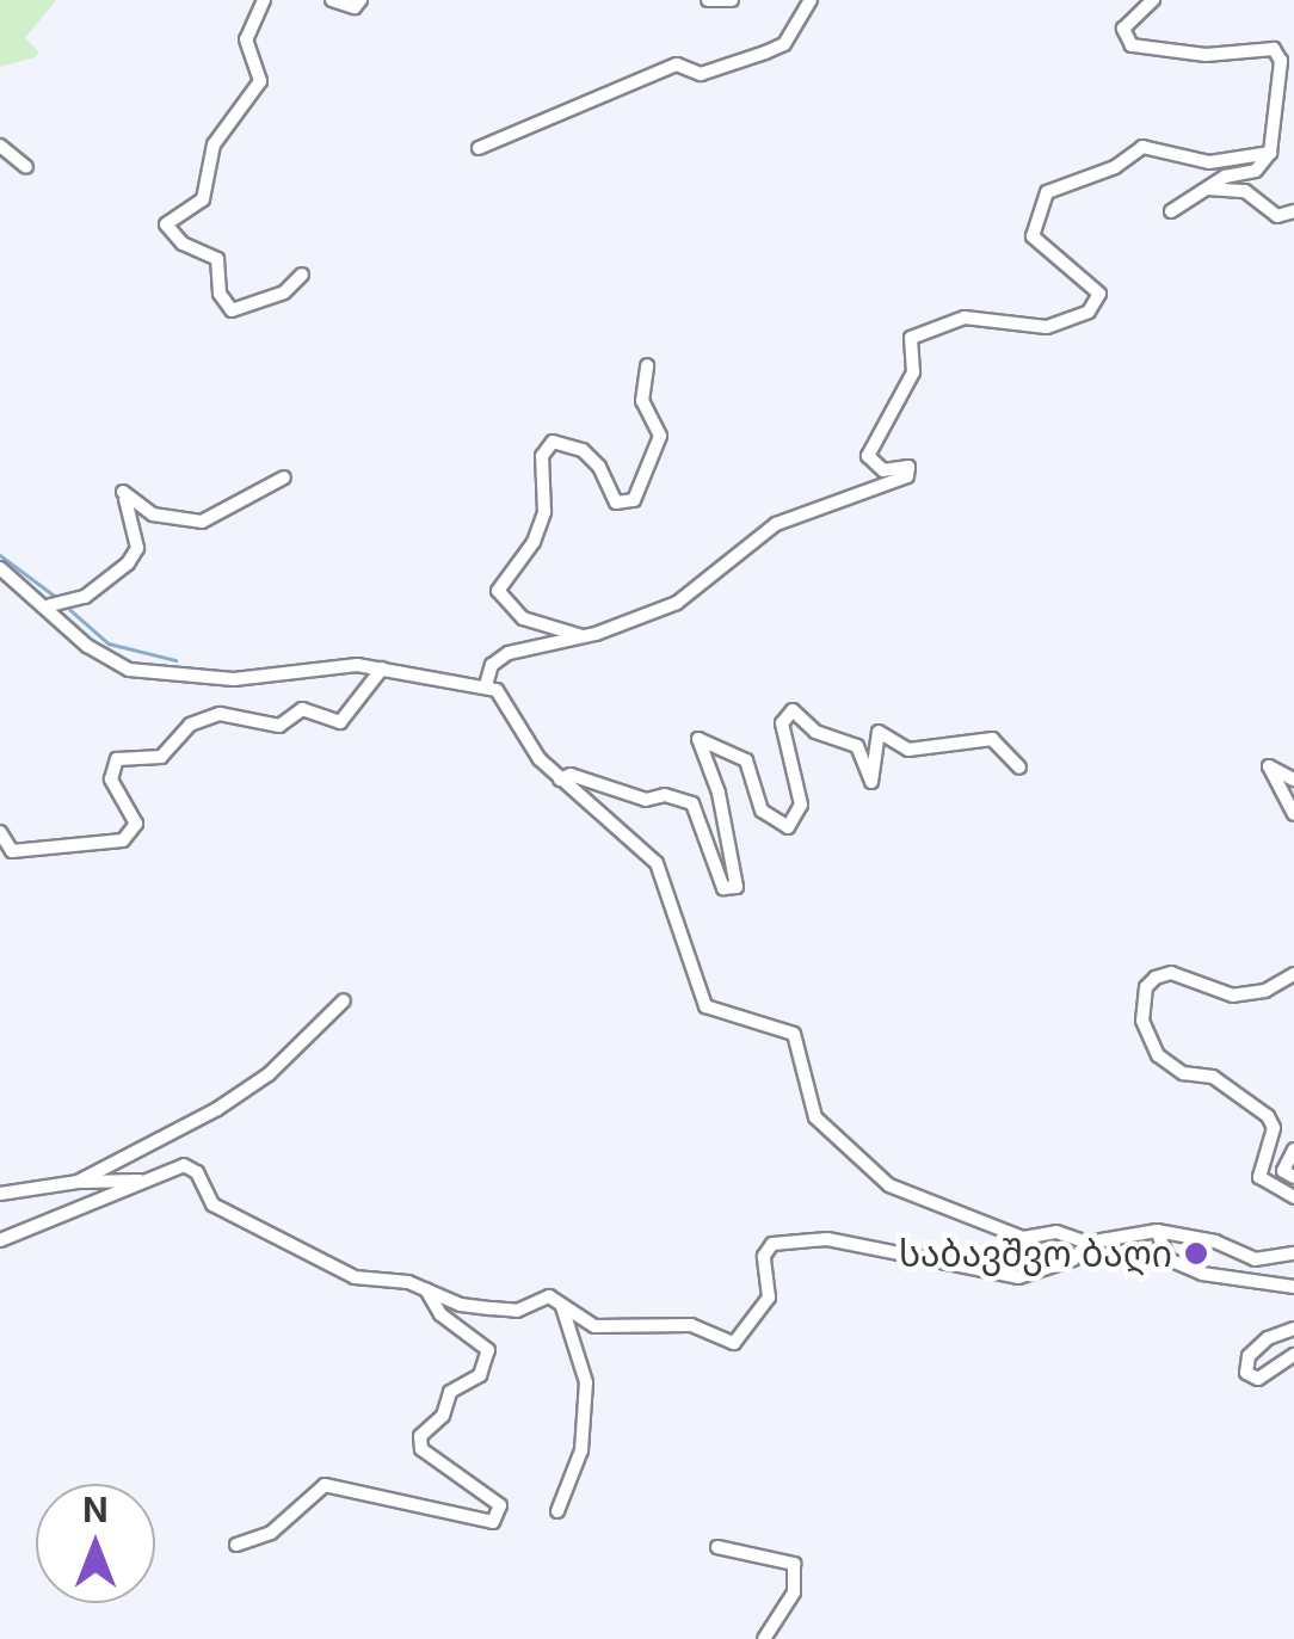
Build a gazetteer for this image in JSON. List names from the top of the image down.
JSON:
{
  "places": ["საბავშვო ბაღი"],
  "north": "top"
}
